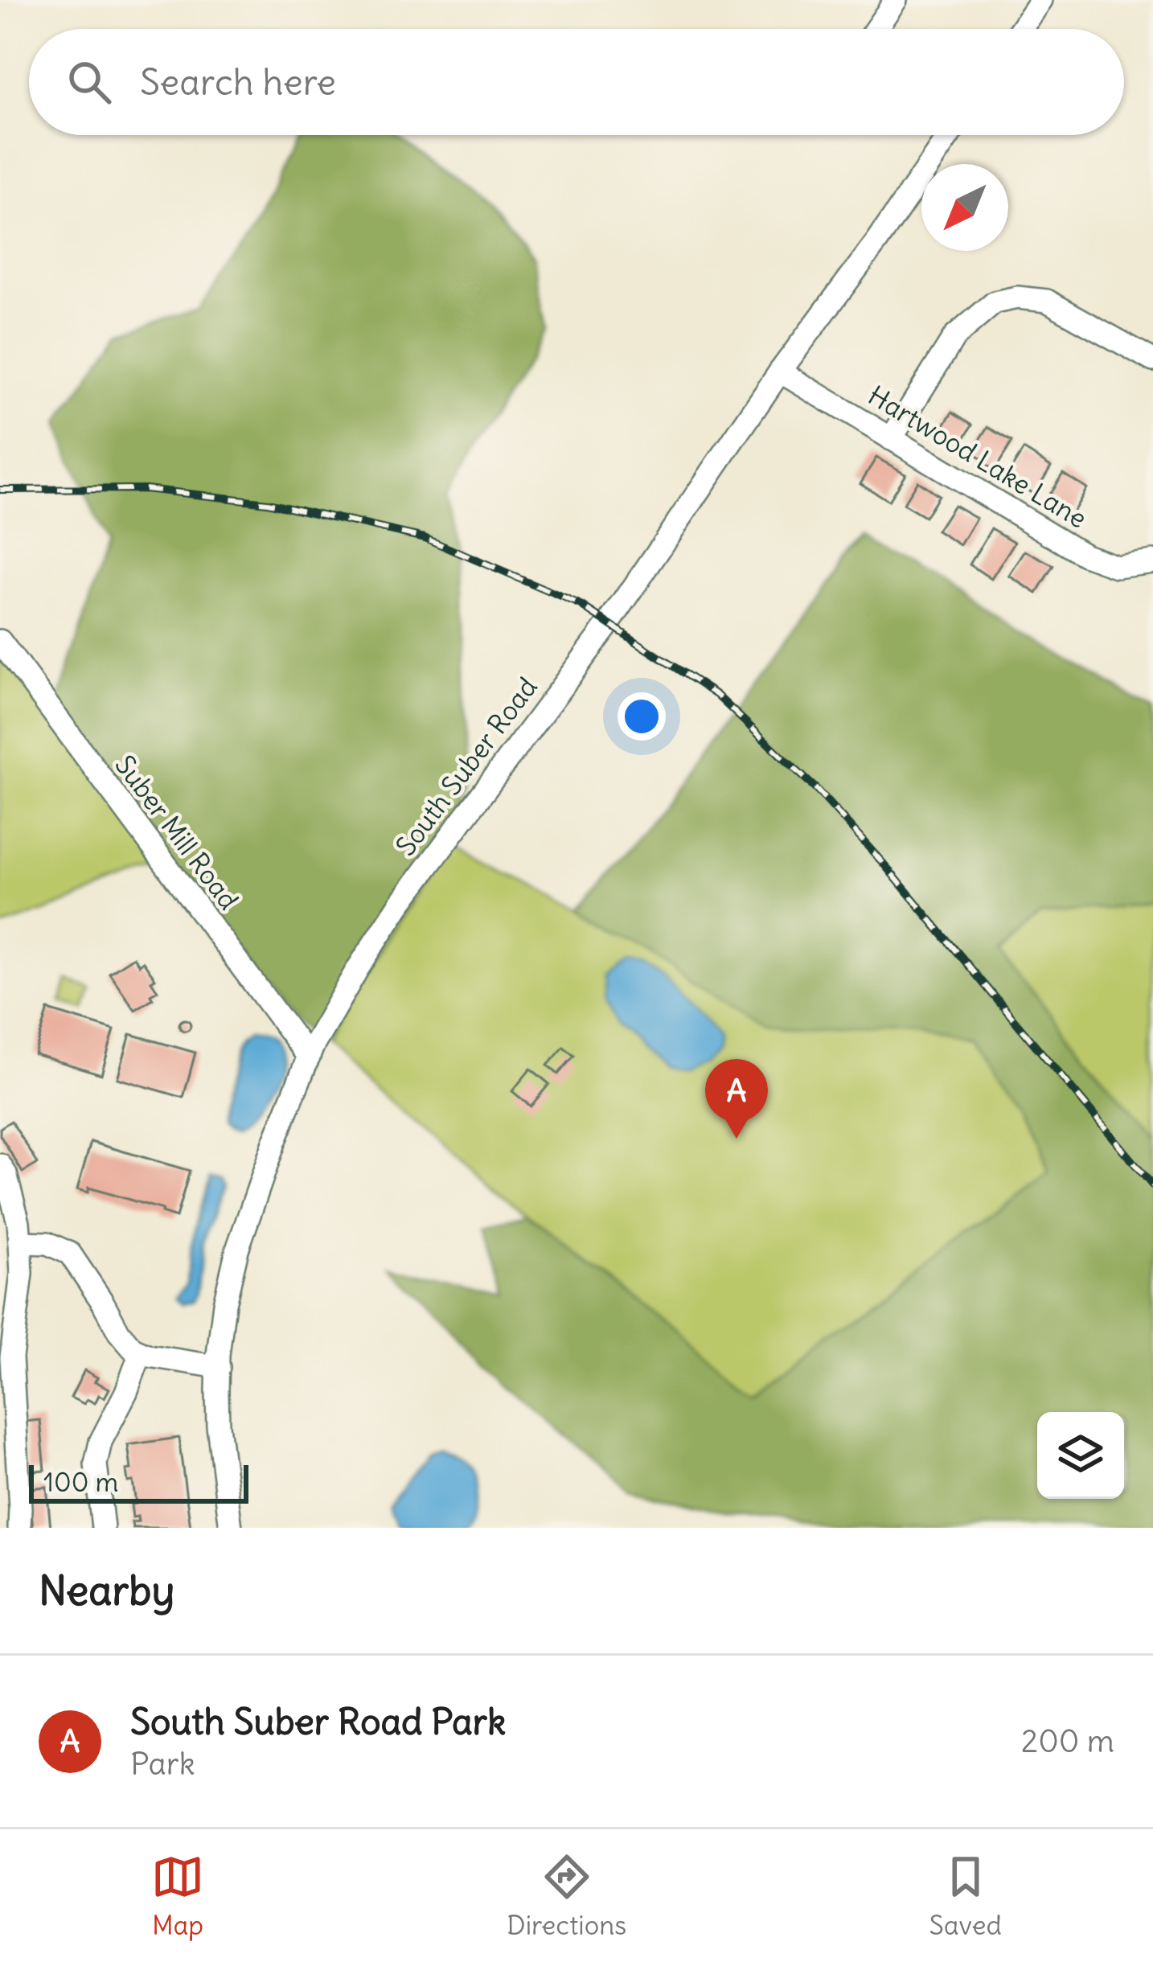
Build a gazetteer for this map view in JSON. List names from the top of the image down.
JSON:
{
  "streets": {
    "street": ["Hartwood Lake Lane", "South Suber Road", "Suber Mill Road"]
  },
  "crossings": [
    ["Hartwood Lake Lane", "South Suber Road"],
    ["South Suber Road", "Suber Mill Road"]
  ],
  "scale_bar": "100 m",
  "north": "bottom left",
  "page": {
    "search": "Search here",
    "pins": "A",
    "scale": "100 m",
    "heading": "Nearby",
    "list": [
      {
        "mark": "A",
        "name": "South Suber Road Park",
        "note": "Park",
        "value": "200 m"
      }
    ],
    "nav": ["Map", "Directions", "Saved"]
  }
}
